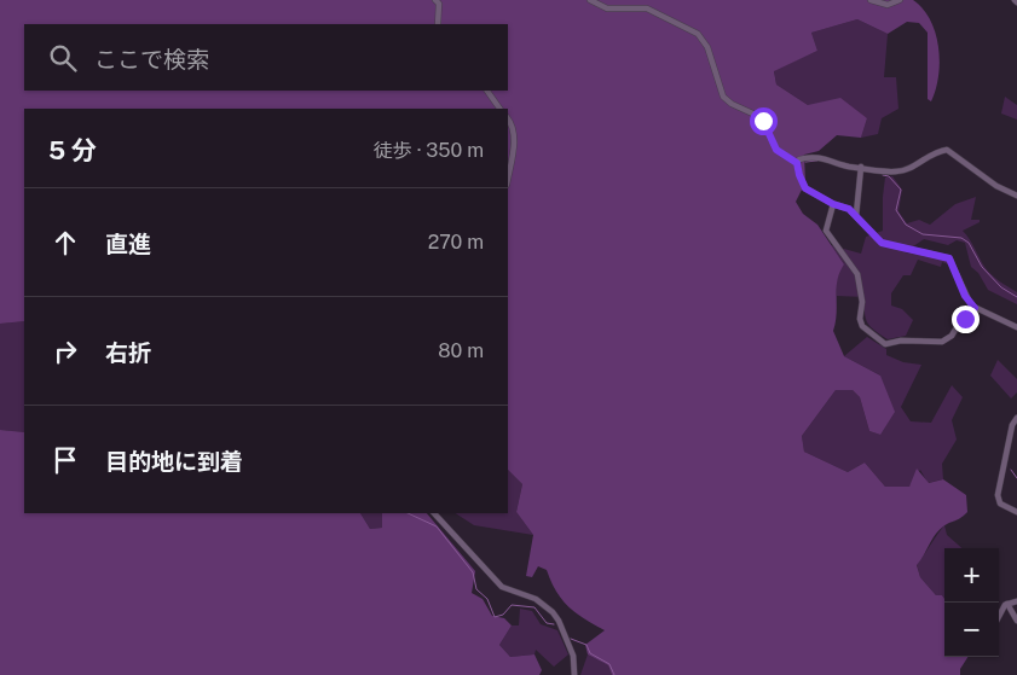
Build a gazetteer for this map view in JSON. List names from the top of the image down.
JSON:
{
  "page": {
    "search": "ここで検索",
    "heading": ["5 分", "徒歩 · 350 m"],
    "list": [
      ["直進", "270 m"],
      ["右折", "80 m"],
      "目的地に到着"
    ],
    "map_buttons": ["+", "−"]
  }
}
